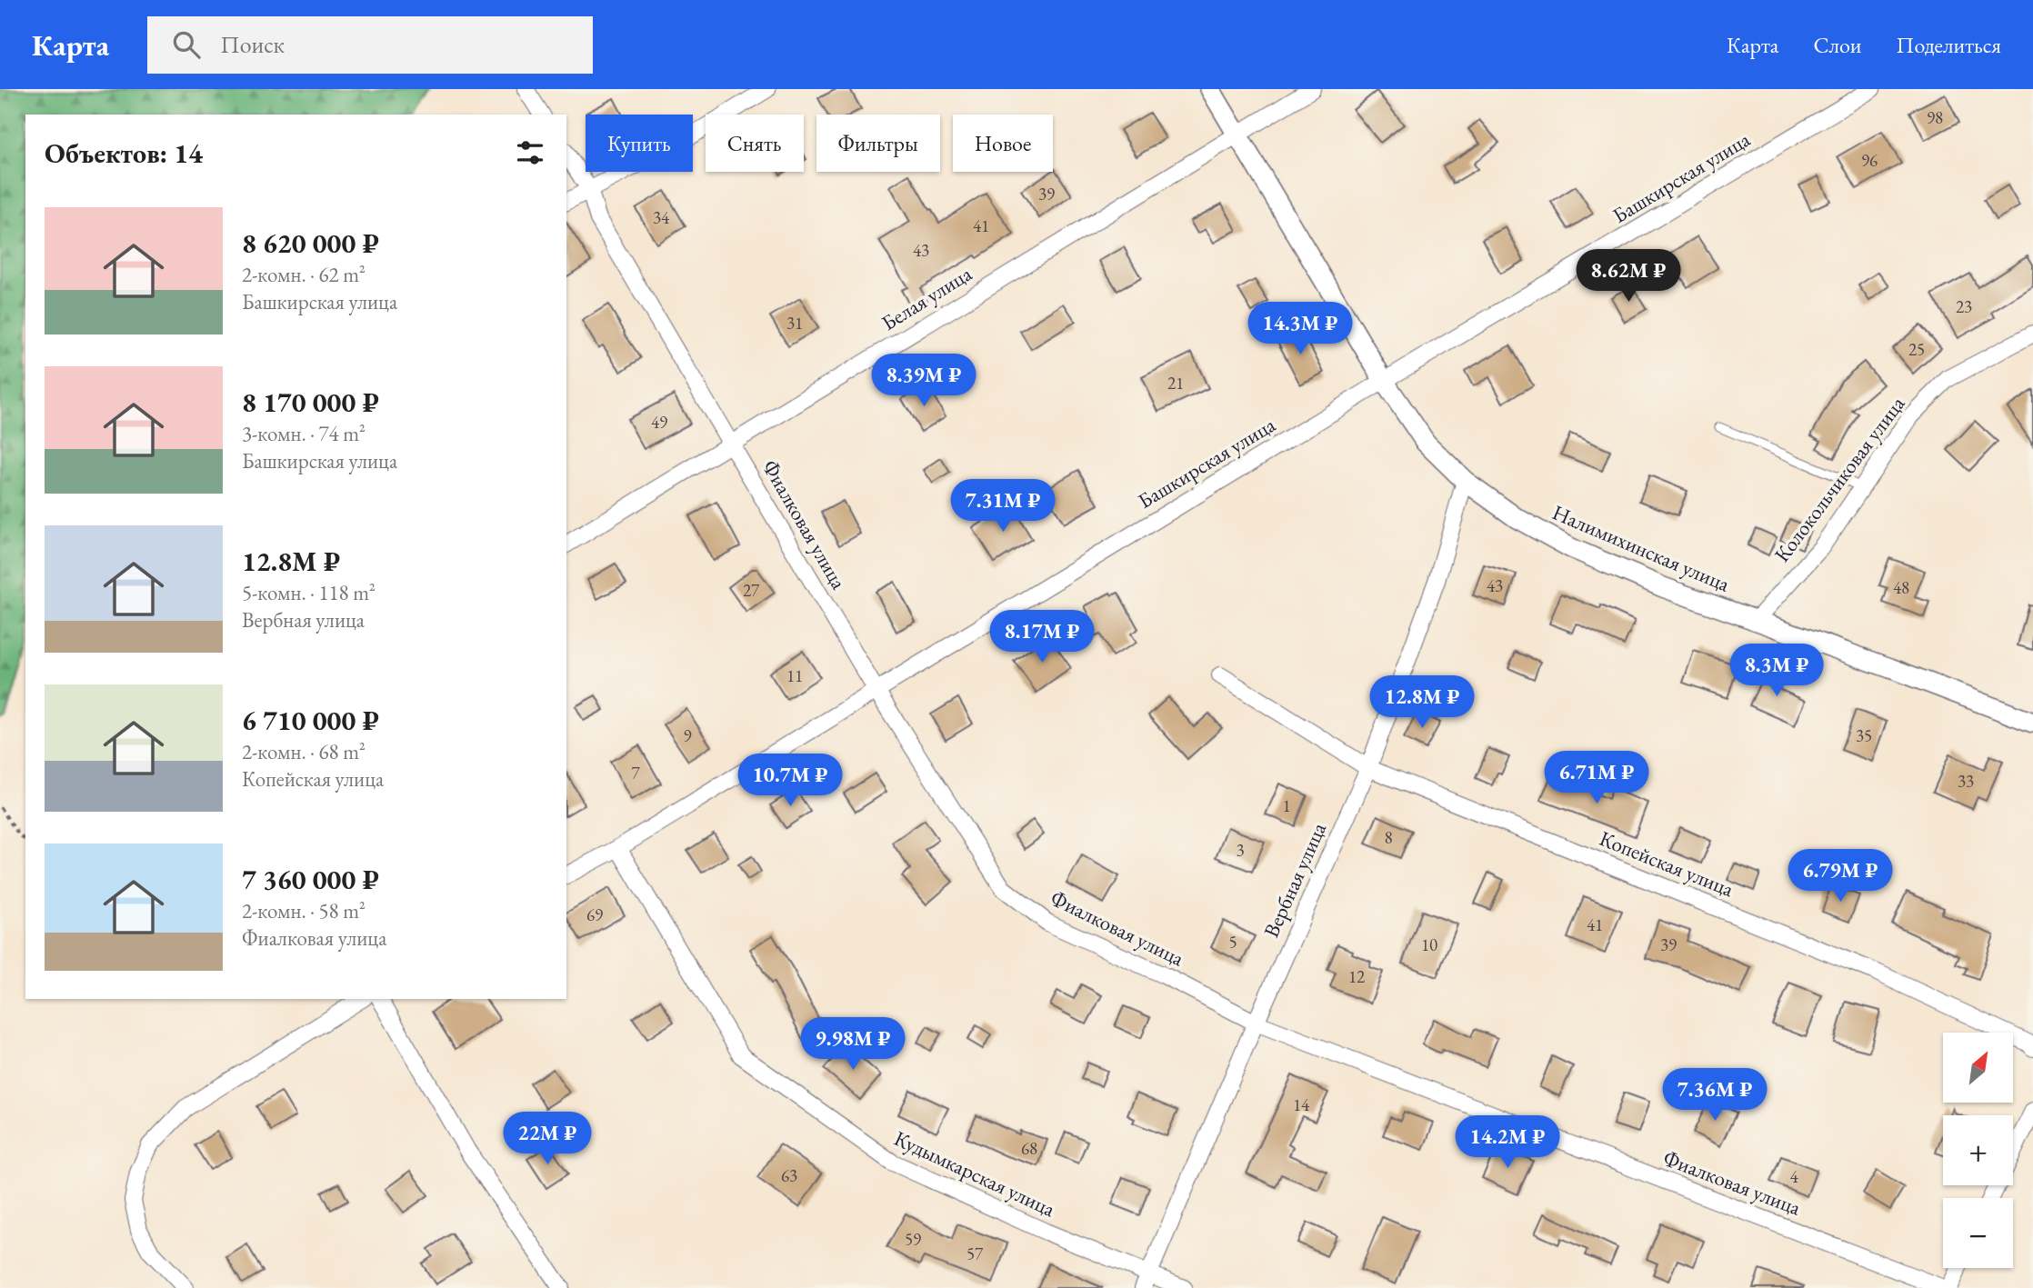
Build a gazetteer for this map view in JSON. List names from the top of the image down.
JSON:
{
  "streets": {
    "street": [
      "Башкирская улица",
      "Белая улица",
      "Колокольчиковая улица",
      "Фиалковая улица",
      "Налимихинская улица",
      "Копейская улица",
      "Вербная улица",
      "Кудымкарская улица"
    ]
  },
  "crossings": [
    ["Башкирская улица", "Фиалковая улица"],
    ["Башкирская улица", "Налимихинская улица"],
    ["Башкирская улица", "Кудымкарская улица"],
    ["Белая улица", "Фиалковая улица"],
    ["Белая улица", "Налимихинская улица"],
    ["Колокольчиковая улица", "Налимихинская улица"],
    ["Фиалковая улица", "Вербная улица"],
    ["Налимихинская улица", "Вербная улица"],
    ["Копейская улица", "Вербная улица"],
    ["Вербная улица", "Кудымкарская улица"]
  ],
  "house_numbers": [
    "98",
    "96",
    "39",
    "34",
    "41",
    "43",
    "23",
    "31",
    "25",
    "21",
    "49",
    "43",
    "48",
    "27",
    "11",
    "9",
    "35",
    "7",
    "33",
    "1",
    "8",
    "3",
    "69",
    "41",
    "5",
    "10",
    "39",
    "12",
    "14",
    "68",
    "63",
    "4",
    "59",
    "57"
  ],
  "north": "top right",
  "page": {
    "header": "Карта",
    "search": "Поиск",
    "nav": ["Карта", "Слои", "Поделиться"],
    "chip": [
      "Купить",
      "Снять",
      "Фильтры",
      "Новое"
    ],
    "heading": "Объектов: 14",
    "list": [
      {
        "name": "8 620 000 ₽",
        "note": "2-комн. · 62 m² · Башкирская улица"
      },
      {
        "name": "8 170 000 ₽",
        "note": "3-комн. · 74 m² · Башкирская улица"
      },
      {
        "name": "12.8M ₽",
        "note": "5-комн. · 118 m² · Вербная улица"
      },
      {
        "name": "6 710 000 ₽",
        "note": "2-комн. · 68 m² · Копейская улица"
      },
      {
        "name": "7 360 000 ₽",
        "note": "2-комн. · 58 m² · Фиалковая улица"
      }
    ],
    "price": [
      "8.62M ₽",
      "14.3M ₽",
      "8.39M ₽",
      "7.31M ₽",
      "8.17M ₽",
      "8.3M ₽",
      "12.8M ₽",
      "6.71M ₽",
      "10.7M ₽",
      "6.79M ₽",
      "9.98M ₽",
      "7.36M ₽",
      "22M ₽",
      "14.2M ₽"
    ],
    "map_buttons": ["+", "−"]
  }
}
